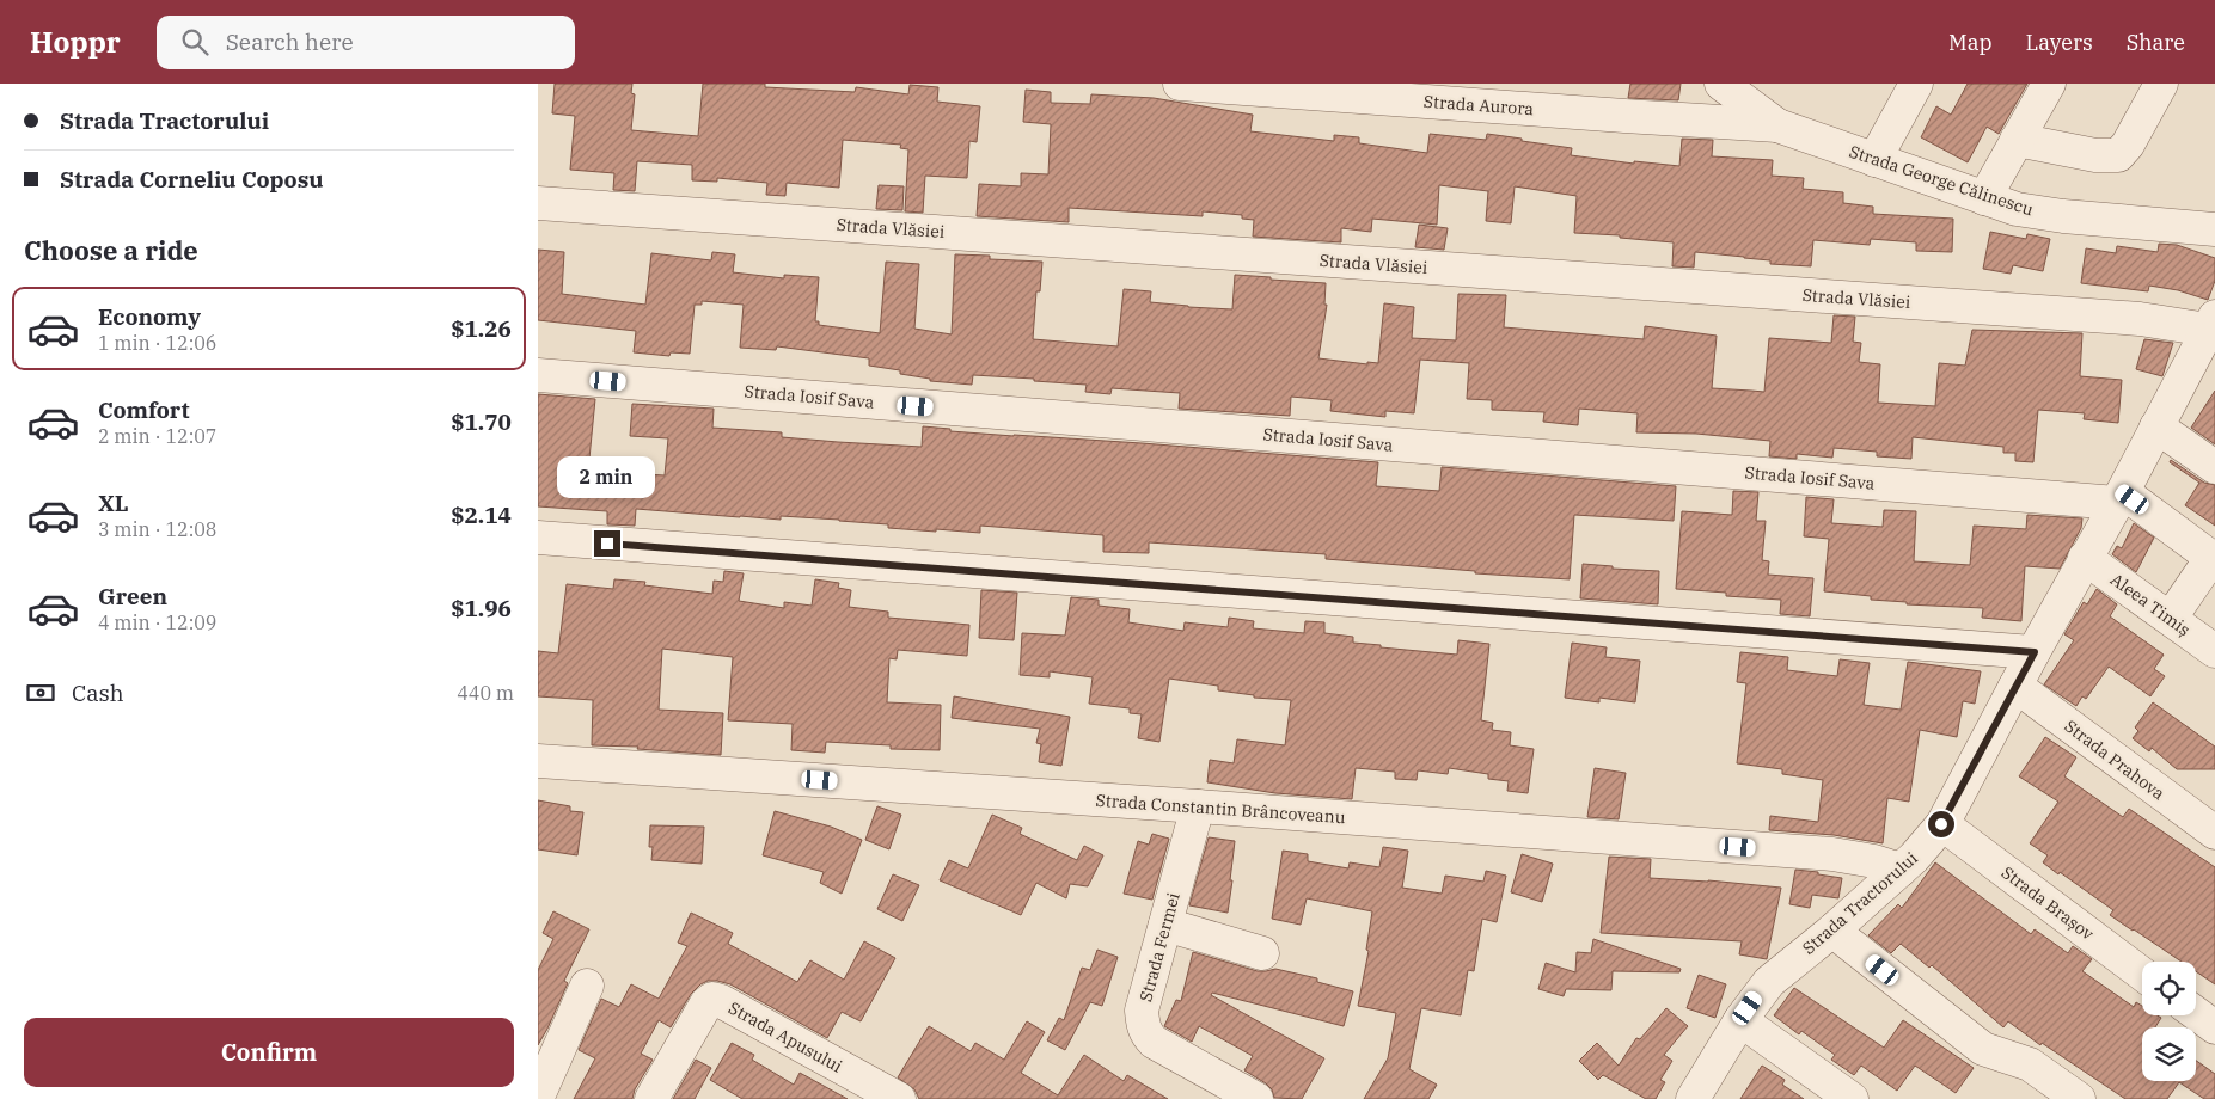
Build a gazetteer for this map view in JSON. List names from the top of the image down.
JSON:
{
  "streets": {
    "street": [
      "Strada Aurora",
      "Strada George Călinescu",
      "Strada Vlăsiei",
      "Strada Iosif Sava",
      "Aleea Timiș",
      "Strada Prahova",
      "Strada Constantin Brâncoveanu",
      "Strada Tractorului",
      "Strada Brașov",
      "Strada Fermei",
      "Strada Apusului"
    ]
  },
  "crossings": [
    ["Strada Aurora", "Strada George Călinescu"],
    ["Strada Vlăsiei", "Strada Tractorului"],
    ["Strada Iosif Sava", "Strada Tractorului"],
    ["Aleea Timiș", "Strada Tractorului"],
    ["Strada Prahova", "Strada Tractorului"],
    ["Strada Constantin Brâncoveanu", "Strada Tractorului"],
    ["Strada Constantin Brâncoveanu", "Strada Fermei"],
    ["Strada Tractorului", "Strada Brașov"]
  ],
  "page": {
    "header": "Hoppr",
    "search": "Search here",
    "nav": ["Map", "Layers", "Share"],
    "banner": ["Strada Tractorului", "Strada Corneliu Coposu"],
    "heading": "Choose a ride",
    "list": [
      {
        "name": "Economy",
        "note": "1 min · 12:06",
        "value": "$1.26"
      },
      {
        "name": "Comfort",
        "note": "2 min · 12:07",
        "value": "$1.70"
      },
      {
        "name": "XL",
        "note": "3 min · 12:08",
        "value": "$2.14"
      },
      {
        "name": "Green",
        "note": "4 min · 12:09",
        "value": "$1.96"
      }
    ],
    "bubble": "2 min",
    "pay": ["Cash", "440 m"],
    "buttons": "Confirm"
  }
}
